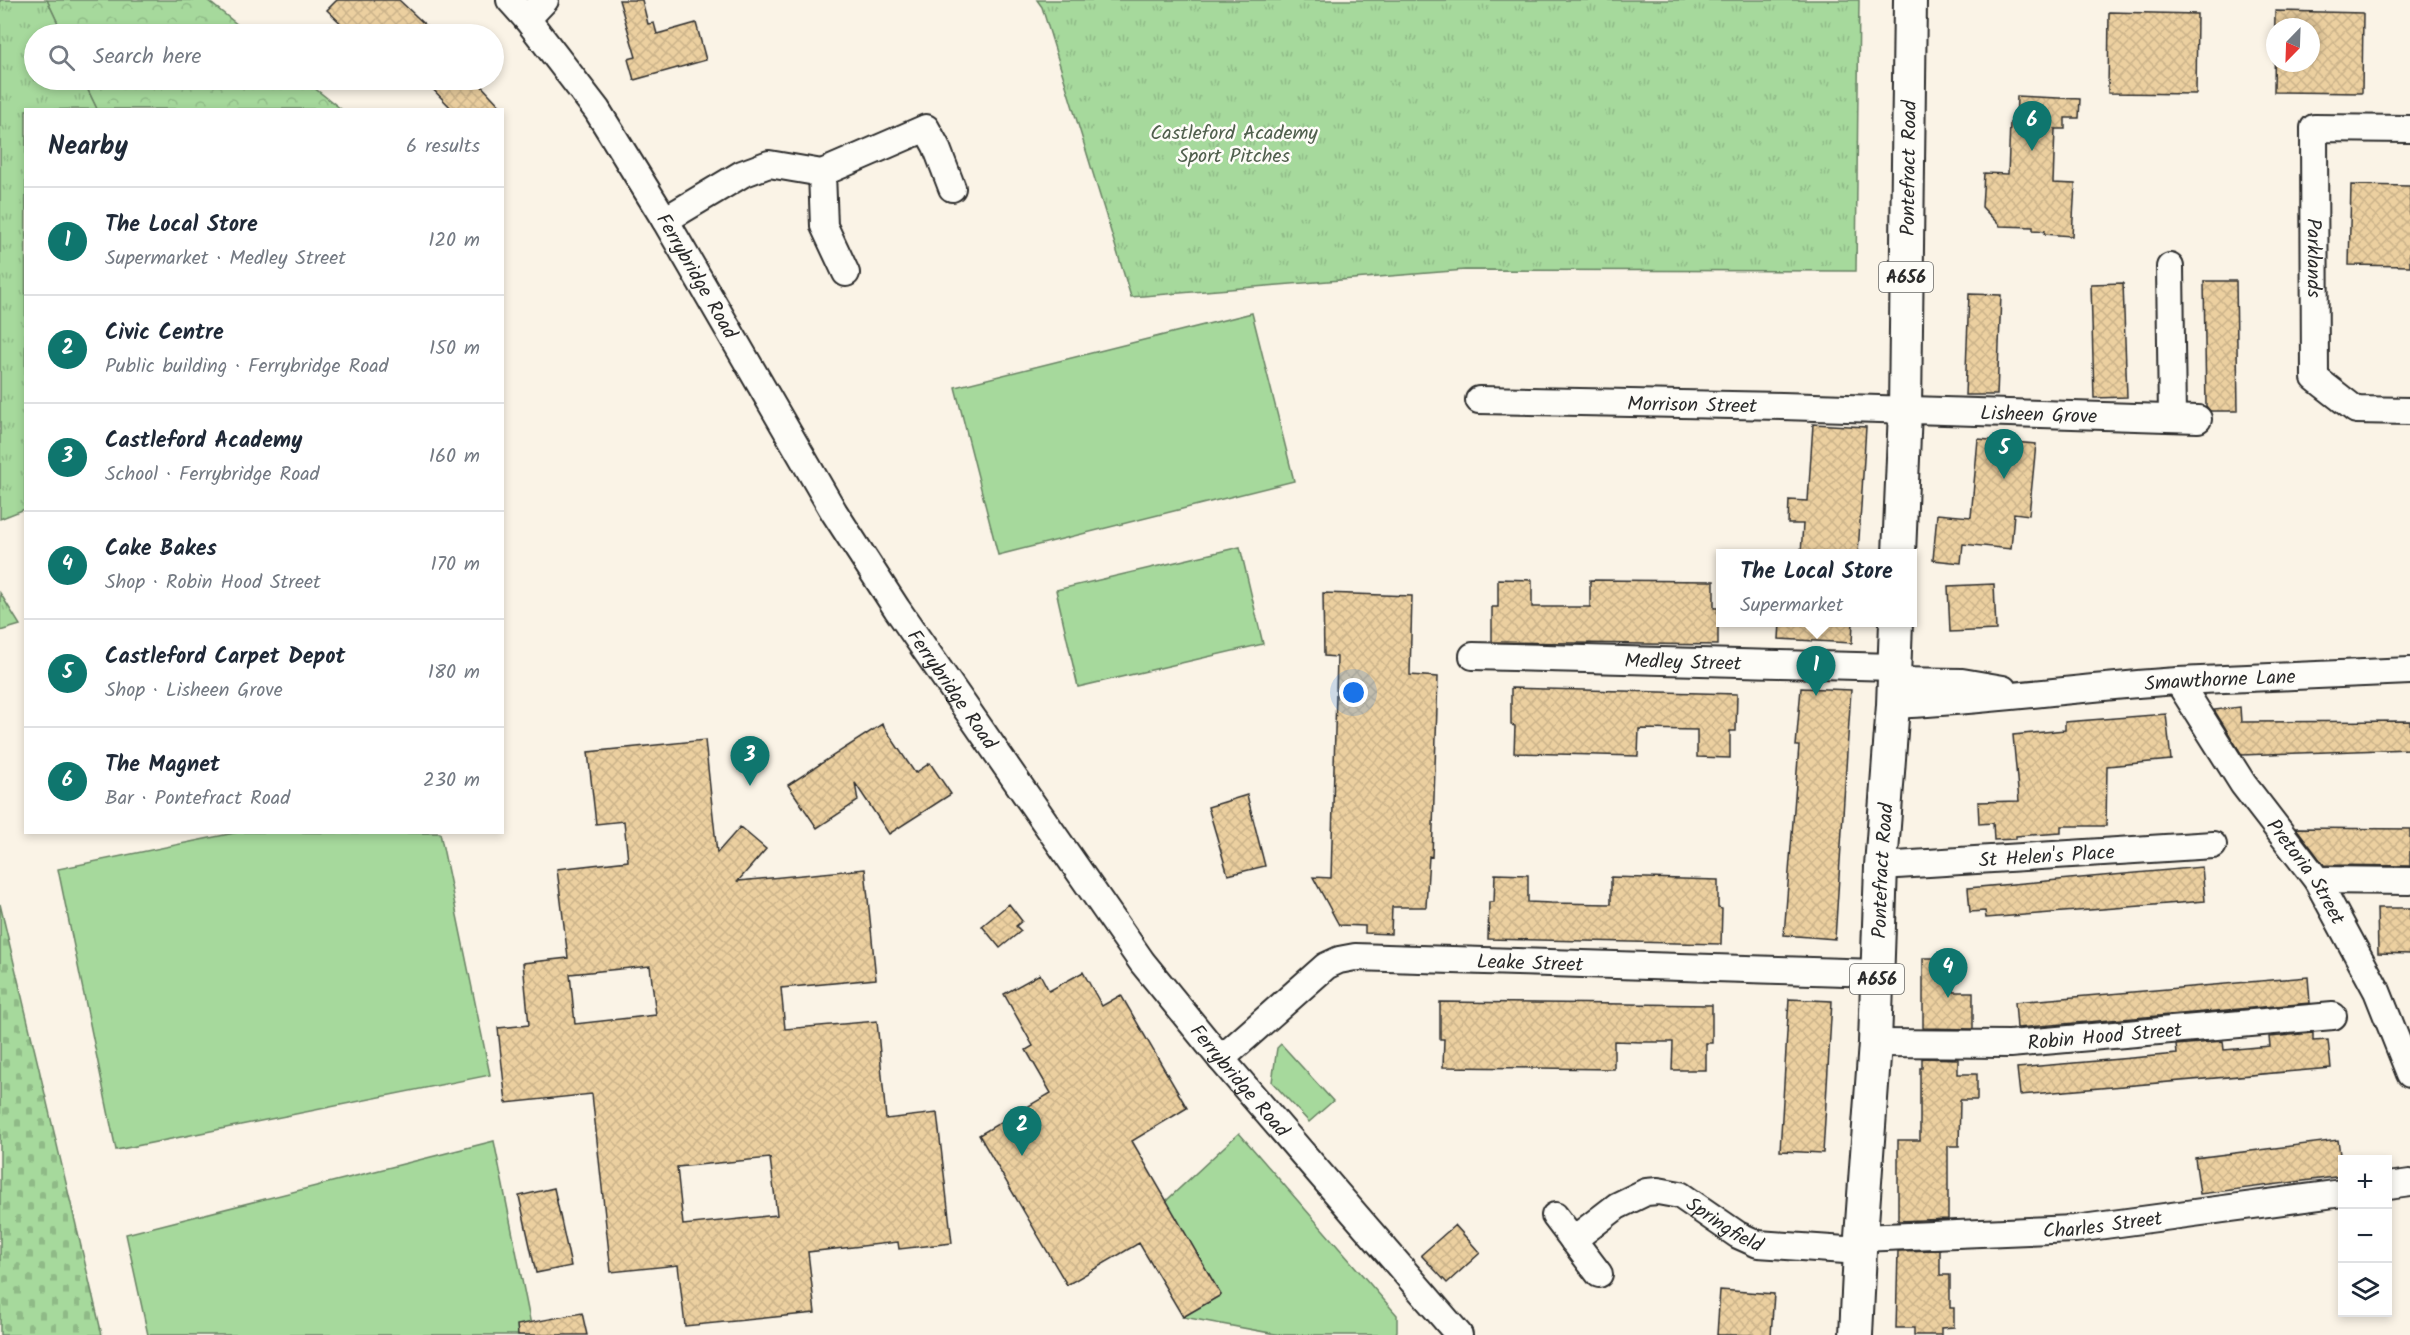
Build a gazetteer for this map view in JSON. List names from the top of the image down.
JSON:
{
  "streets": {
    "main road": ["Pontefract Road", "A656"],
    "street": [
      "Parklands",
      "Ferrybridge Road",
      "Morrison Street",
      "Lisheen Grove",
      "Medley Street",
      "Smawthorne Lane",
      "St Helen's Place",
      "Pretoria Street",
      "Leake Street",
      "Robin Hood Street",
      "Springfield",
      "Charles Street"
    ]
  },
  "crossings": [
    ["Pontefract Road", "Morrison Street"],
    ["Pontefract Road", "Lisheen Grove"],
    ["Pontefract Road", "Medley Street"],
    ["Pontefract Road", "Smawthorne Lane"],
    ["Pontefract Road", "St Helen's Place"],
    ["Pontefract Road", "Leake Street"],
    ["Pontefract Road", "Robin Hood Street"],
    ["Pontefract Road", "Springfield"],
    ["Pontefract Road", "Charles Street"],
    ["Ferrybridge Road", "Leake Street"],
    ["Morrison Street", "Lisheen Grove"],
    ["Medley Street", "Smawthorne Lane"],
    ["Smawthorne Lane", "Pretoria Street"],
    ["Springfield", "Charles Street"]
  ],
  "parks": ["Castleford Academy Sport Pitches"],
  "north": "bottom left",
  "page": {
    "search": "Search here",
    "pins": [
      "6",
      "5",
      "1",
      "3",
      "4",
      "2"
    ],
    "heading": ["Nearby", "6 results"],
    "list": [
      {
        "mark": "1",
        "name": "The Local Store",
        "note": "Supermarket · Medley Street",
        "value": "120 m"
      },
      {
        "mark": "2",
        "name": "Civic Centre",
        "note": "Public building · Ferrybridge Road",
        "value": "150 m"
      },
      {
        "mark": "3",
        "name": "Castleford Academy",
        "note": "School · Ferrybridge Road",
        "value": "160 m"
      },
      {
        "mark": "4",
        "name": "Cake Bakes",
        "note": "Shop · Robin Hood Street",
        "value": "170 m"
      },
      {
        "mark": "5",
        "name": "Castleford Carpet Depot",
        "note": "Shop · Lisheen Grove",
        "value": "180 m"
      },
      {
        "mark": "6",
        "name": "The Magnet",
        "note": "Bar · Pontefract Road",
        "value": "230 m"
      }
    ],
    "popup": ["The Local Store", "Supermarket"],
    "map_buttons": ["+", "−"]
  }
}
